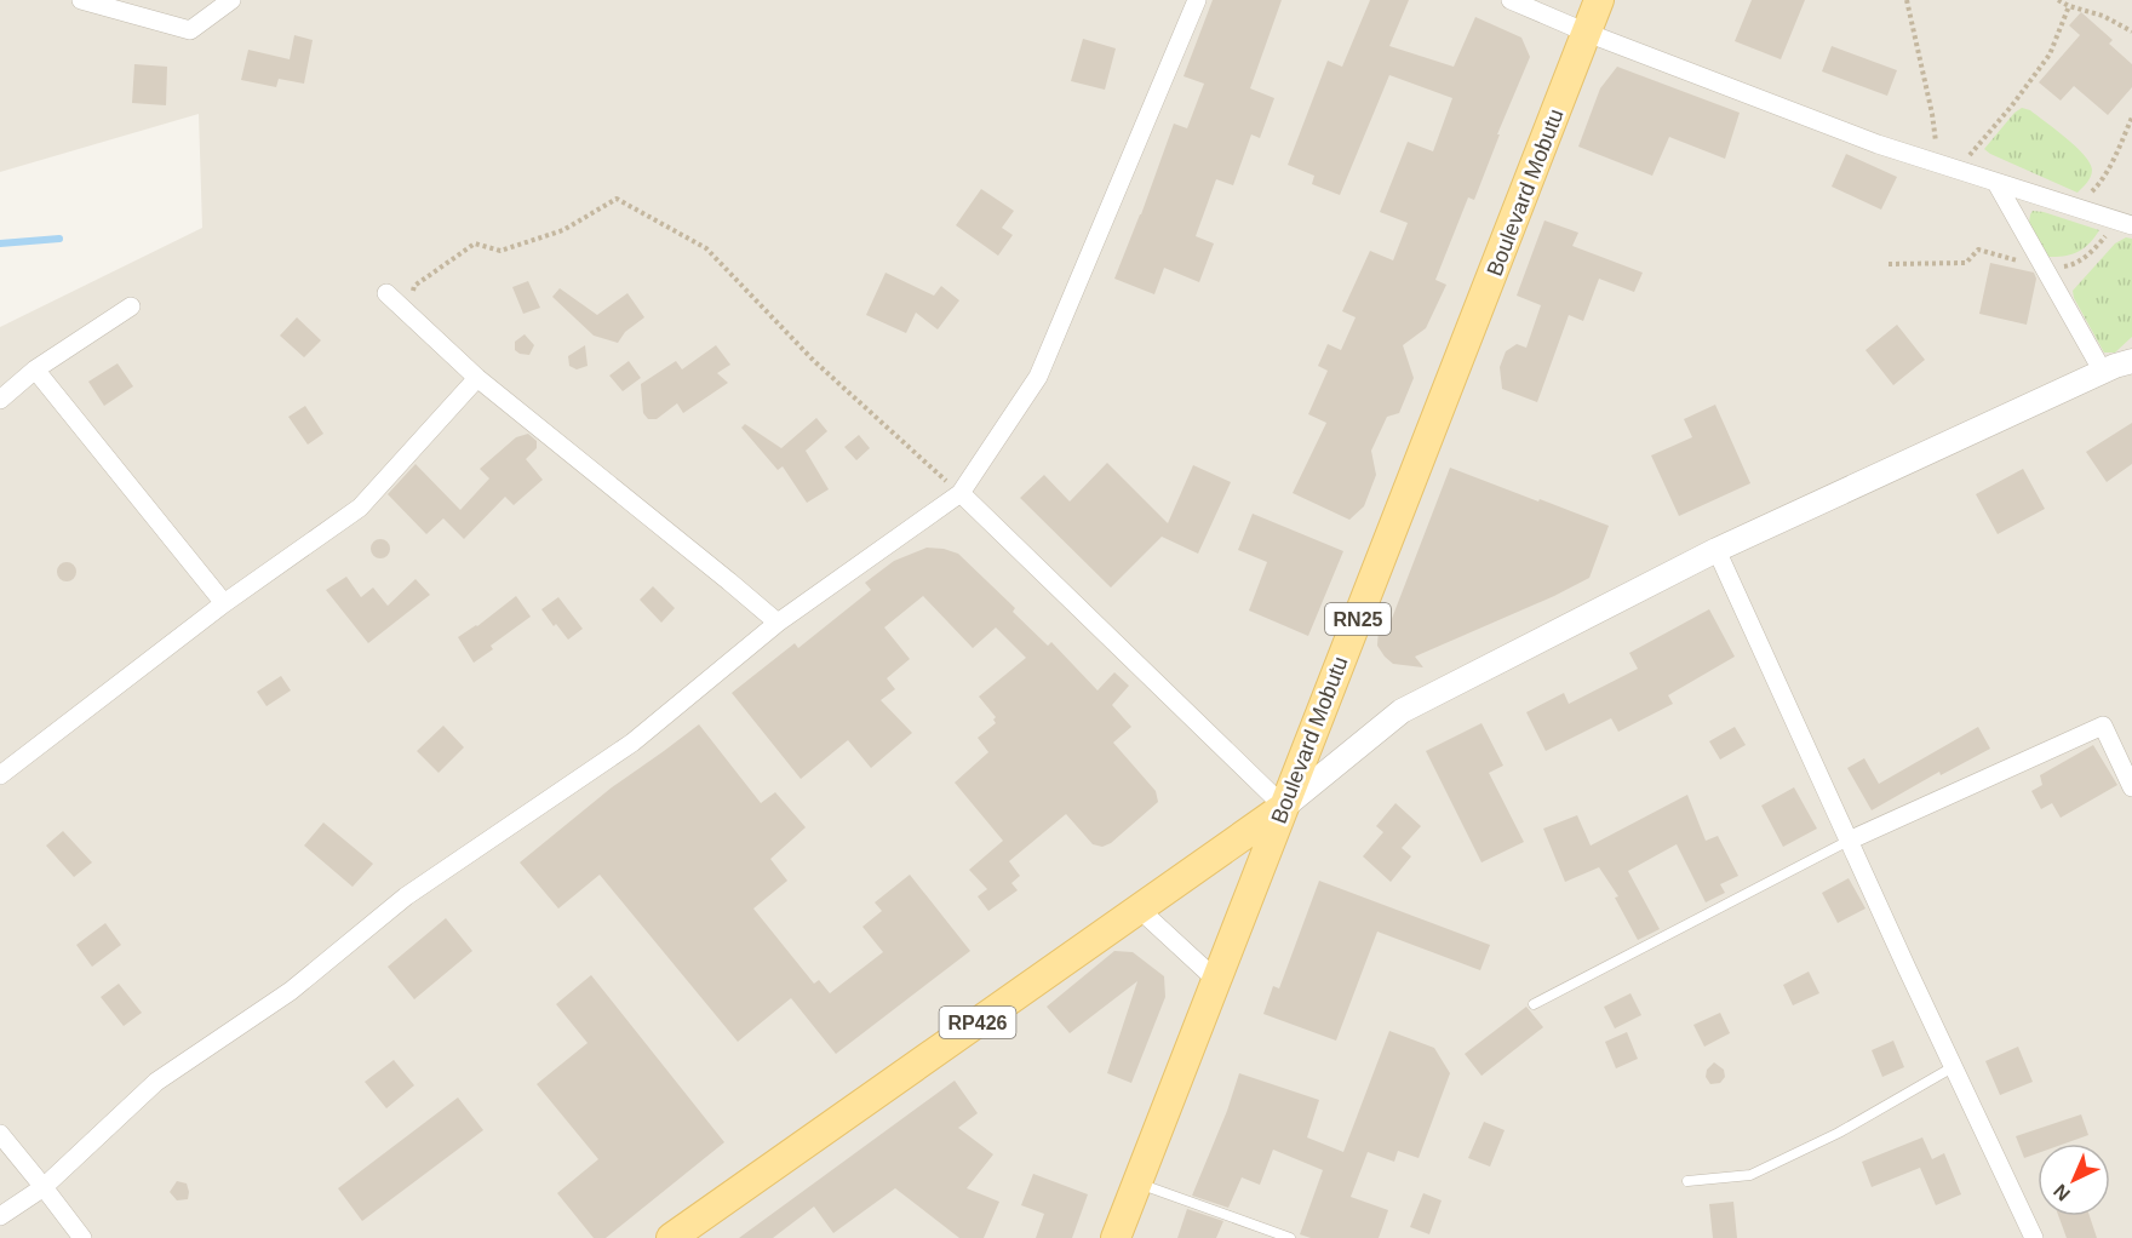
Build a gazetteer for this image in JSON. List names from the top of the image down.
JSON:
{
  "streets": {
    "main road": ["Boulevard Mobutu", "RN25", "RP426"]
  },
  "crossings": [
    ["Boulevard Mobutu", "RP426"]
  ],
  "north": "bottom left"
}
